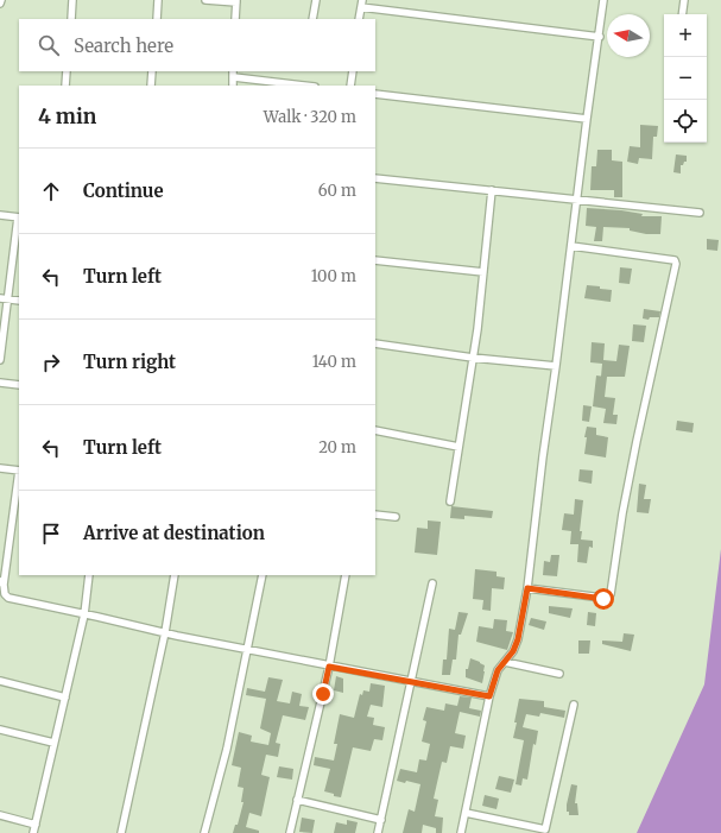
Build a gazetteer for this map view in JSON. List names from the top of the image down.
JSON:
{
  "north": "left",
  "page": {
    "map_buttons": ["+", "−"],
    "search": "Search here",
    "heading": ["4 min", "Walk · 320 m"],
    "list": [
      ["Continue", "60 m"],
      ["Turn left", "100 m"],
      ["Turn right", "140 m"],
      ["Turn left", "20 m"],
      "Arrive at destination"
    ]
  }
}
